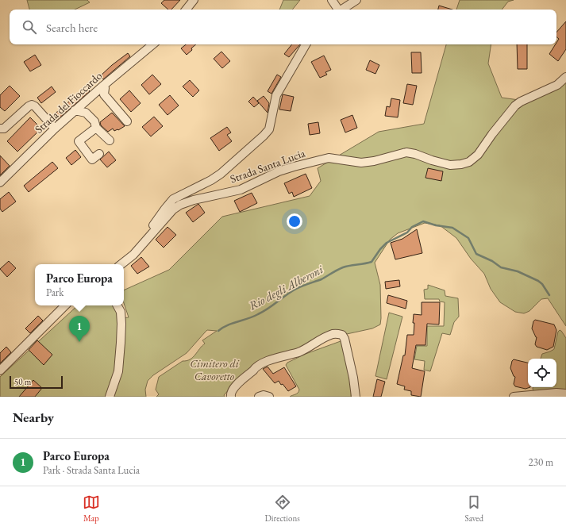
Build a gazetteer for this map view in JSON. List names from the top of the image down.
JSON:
{
  "streets": {
    "street": ["Strada del Fioccardo", "Strada Santa Lucia"]
  },
  "water": ["Rio degli Alberoni"],
  "parks": ["Cimitero di Cavoretto"],
  "scale_bar": "50 m",
  "page": {
    "search": "Search here",
    "popup": ["Parco Europa", "Park"],
    "pins": "1",
    "scale": "50 m",
    "heading": "Nearby",
    "list": [
      {
        "mark": "1",
        "name": "Parco Europa",
        "note": "Park · Strada Santa Lucia",
        "value": "230 m"
      }
    ],
    "nav": ["Map", "Directions", "Saved"]
  }
}
